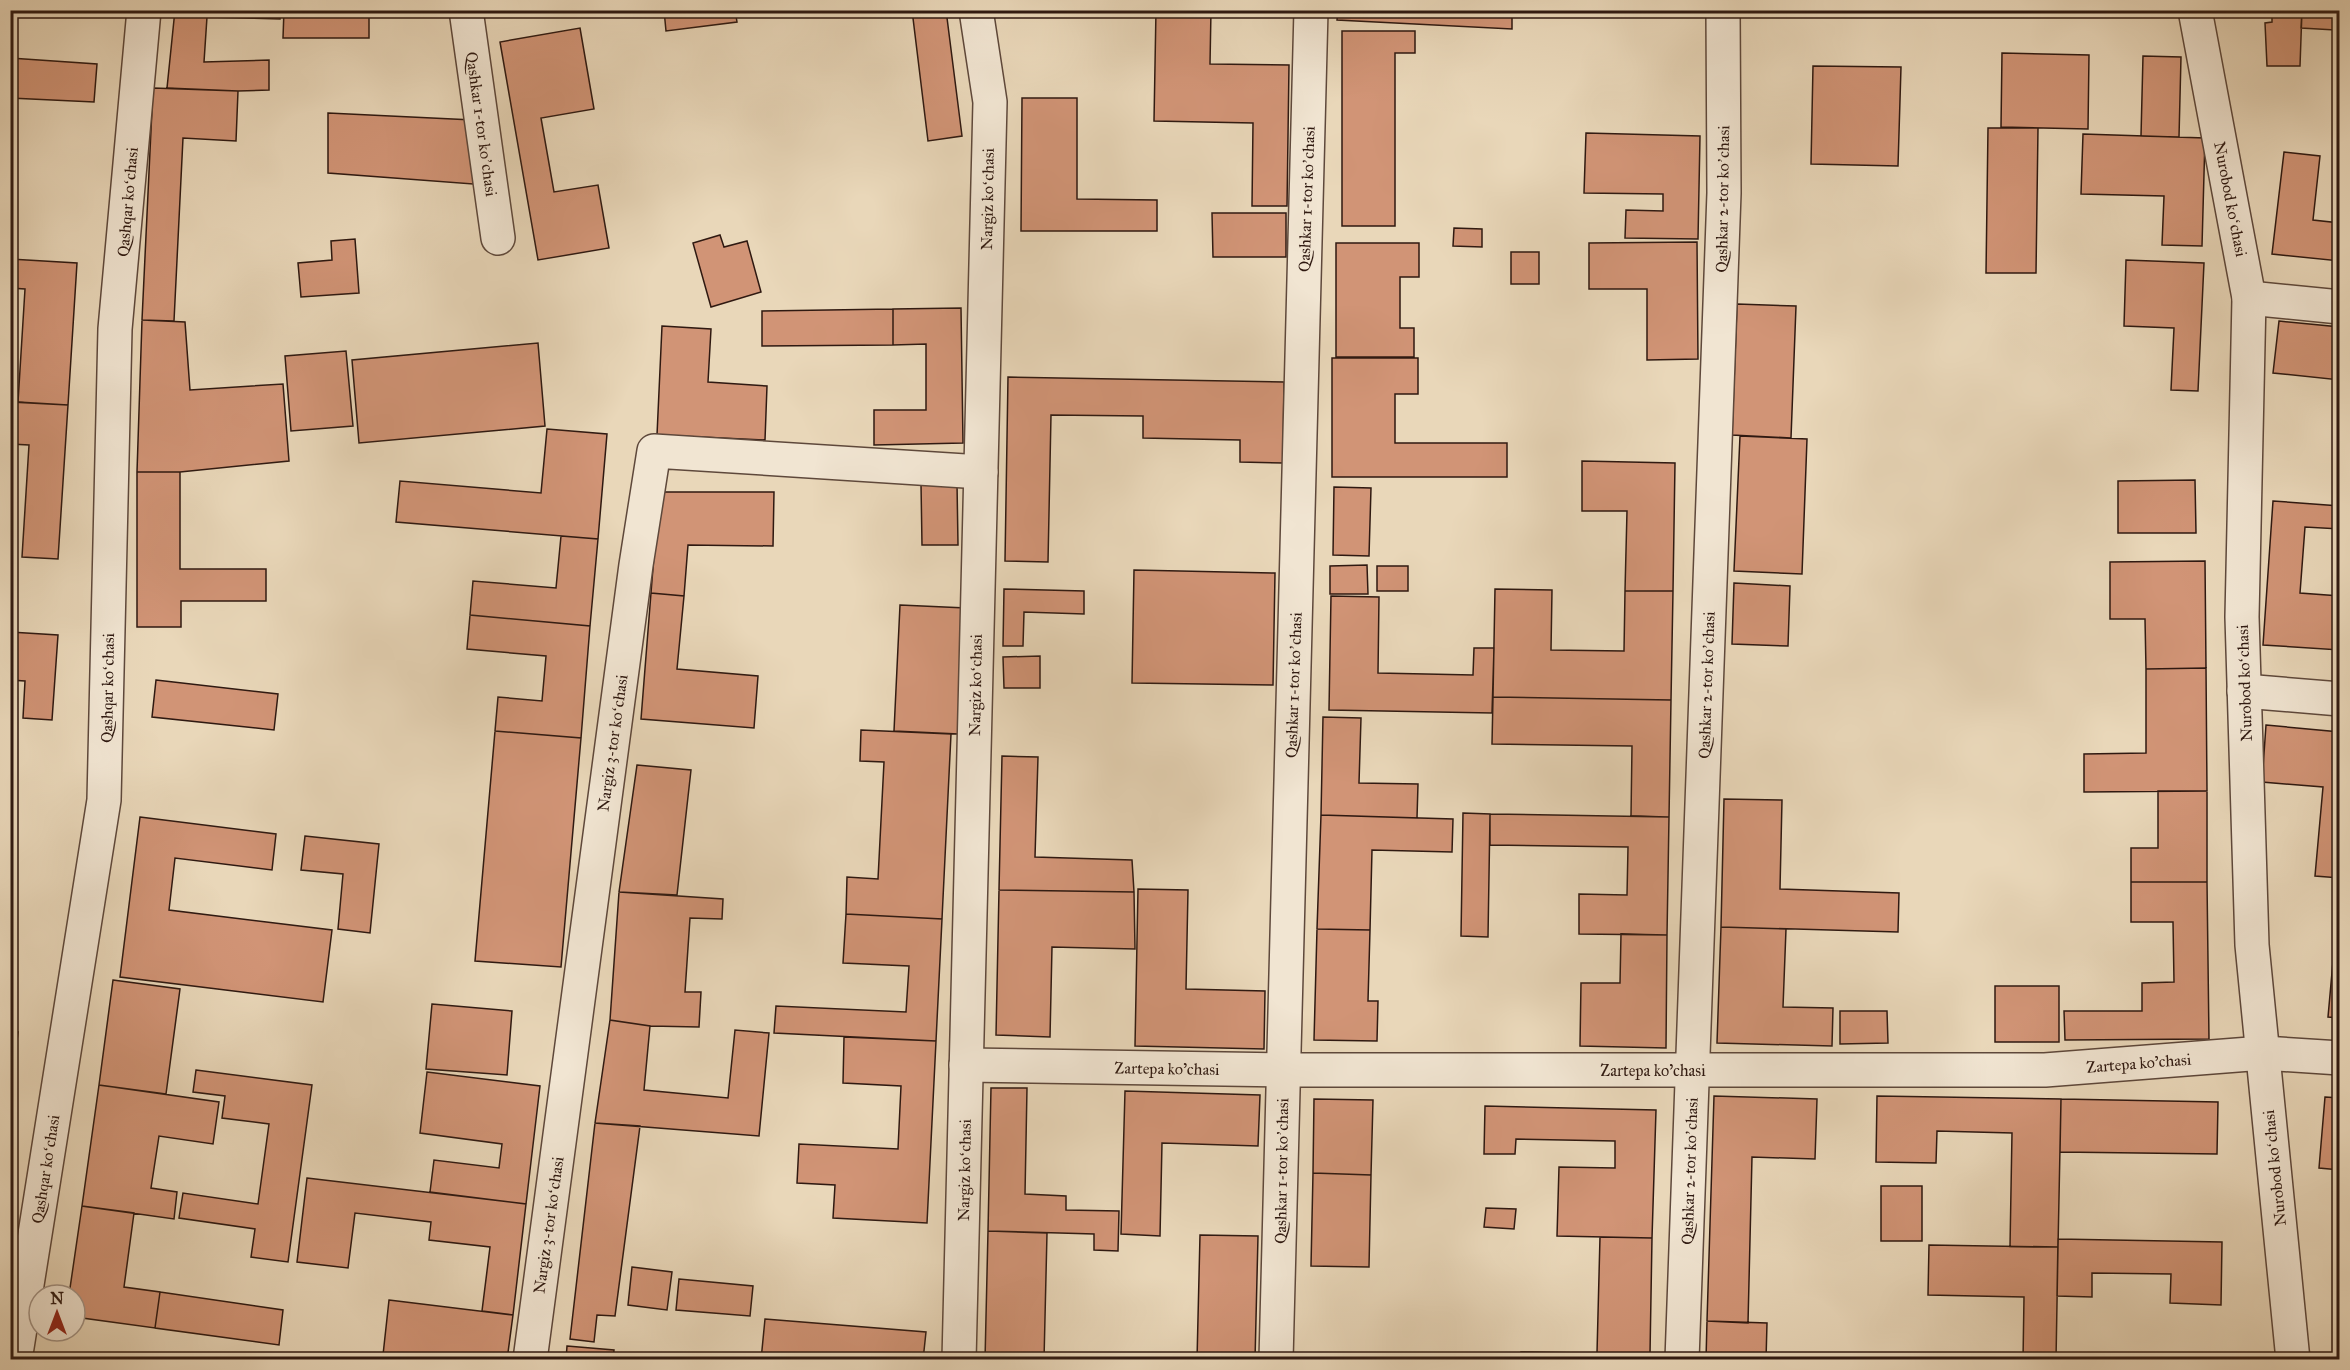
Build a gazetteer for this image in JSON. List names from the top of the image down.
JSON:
{
  "streets": {
    "street": [
      "Qashkar 1-tor koʼchasi",
      "Nargiz koʻchasi",
      "Qashkar 2-tor koʼchasi",
      "Nurobod koʻchasi",
      "Qashqar koʻchasi",
      "Nargiz 3-tor koʻchasi",
      "Zartepa ko'chasi"
    ]
  },
  "crossings": [
    ["Qashkar 1-tor koʼchasi", "Zartepa ko'chasi"],
    ["Nargiz koʻchasi", "Nargiz 3-tor koʻchasi"],
    ["Nargiz koʻchasi", "Zartepa ko'chasi"],
    ["Qashkar 2-tor koʼchasi", "Zartepa ko'chasi"],
    ["Nurobod koʻchasi", "Zartepa ko'chasi"]
  ],
  "north": "top"
}
